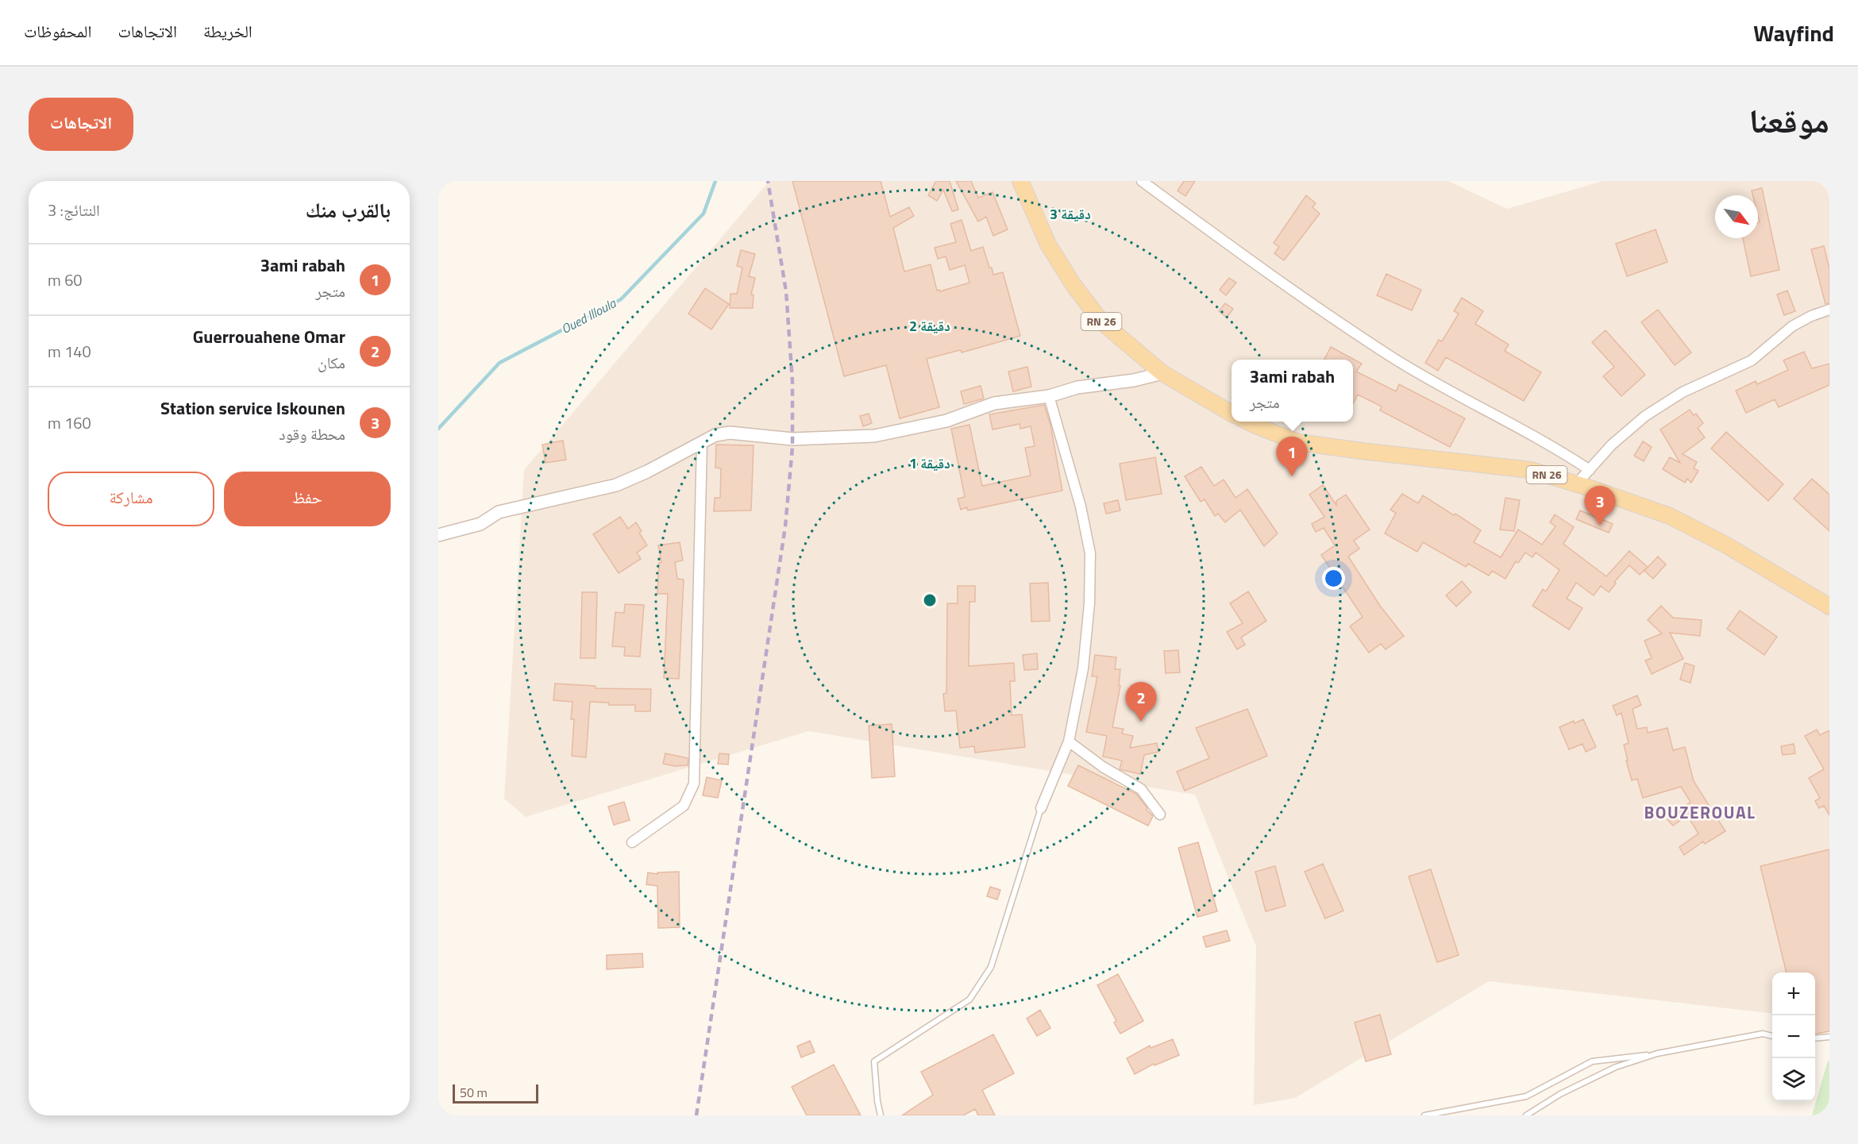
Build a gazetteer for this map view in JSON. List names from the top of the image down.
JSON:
{
  "streets": {
    "main road": ["RN 26"]
  },
  "districts": ["BOUZEROUAL"],
  "water": ["Oued Illoula"],
  "scale_bar": "50 m",
  "north": "bottom right",
  "page": {
    "header": "Wayfind",
    "nav": ["الخريطة", "الاتجاهات", "المحفوظات"],
    "title": "موقعنا",
    "buttons": [
      "الاتجاهات",
      ["حفظ", "مشاركة"]
    ],
    "heading": ["بالقرب منك", "النتائج: 3"],
    "list": [
      {
        "mark": "1",
        "name": "3ami rabah",
        "note": "متجر",
        "value": "60 m"
      },
      {
        "mark": "2",
        "name": "Guerrouahene Omar",
        "note": "مكان",
        "value": "140 m"
      },
      {
        "mark": "3",
        "name": "Station service Iskounen",
        "note": "محطة وقود",
        "value": "160 m"
      }
    ],
    "popup": ["3ami rabah", "متجر"],
    "pins": ["1", "3", "2"],
    "map_buttons": ["+", "−"],
    "scale": "50 m"
  },
  "rings": ["3 دقيقة", "2 دقيقة", "1 دقيقة"]
}
